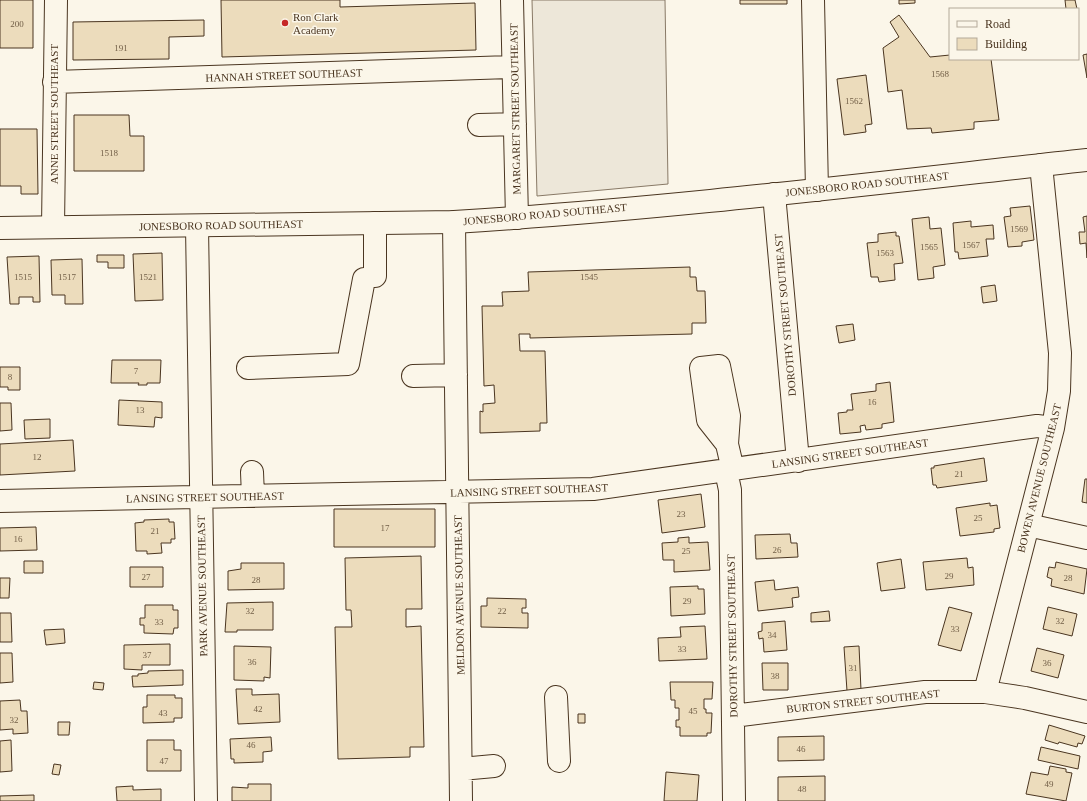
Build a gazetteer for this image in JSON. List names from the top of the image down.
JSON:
{
  "streets": {
    "street": [
      "HANNAH STREET SOUTHEAST",
      "MARGARET STREET SOUTHEAST",
      "ANNE STREET SOUTHEAST",
      "JONESBORO ROAD SOUTHEAST",
      "DOROTHY STREET SOUTHEAST",
      "LANSING STREET SOUTHEAST",
      "BOWEN AVENUE SOUTHEAST",
      "PARK AVENUE SOUTHEAST",
      "MELDON AVENUE SOUTHEAST",
      "BURTON STREET SOUTHEAST"
    ]
  },
  "crossings": [
    ["HANNAH STREET SOUTHEAST", "MARGARET STREET SOUTHEAST"],
    ["HANNAH STREET SOUTHEAST", "ANNE STREET SOUTHEAST"],
    ["MARGARET STREET SOUTHEAST", "JONESBORO ROAD SOUTHEAST"],
    ["ANNE STREET SOUTHEAST", "JONESBORO ROAD SOUTHEAST"],
    ["JONESBORO ROAD SOUTHEAST", "DOROTHY STREET SOUTHEAST"],
    ["JONESBORO ROAD SOUTHEAST", "BOWEN AVENUE SOUTHEAST"],
    ["JONESBORO ROAD SOUTHEAST", "PARK AVENUE SOUTHEAST"],
    ["JONESBORO ROAD SOUTHEAST", "MELDON AVENUE SOUTHEAST"],
    ["DOROTHY STREET SOUTHEAST", "LANSING STREET SOUTHEAST"],
    ["DOROTHY STREET SOUTHEAST", "BURTON STREET SOUTHEAST"],
    ["LANSING STREET SOUTHEAST", "BOWEN AVENUE SOUTHEAST"],
    ["LANSING STREET SOUTHEAST", "PARK AVENUE SOUTHEAST"],
    ["LANSING STREET SOUTHEAST", "MELDON AVENUE SOUTHEAST"],
    ["BOWEN AVENUE SOUTHEAST", "BURTON STREET SOUTHEAST"]
  ],
  "places": ["Ron Clark Academy"],
  "house_numbers": [
    "200",
    "191",
    "1568",
    "1562",
    "1518",
    "1569",
    "1567",
    "1565",
    "1563",
    "1515",
    "1517",
    "1521",
    "1545",
    "7",
    "8",
    "16",
    "13",
    "12",
    "21",
    "23",
    "25",
    "17",
    "21",
    "16",
    "26",
    "25",
    "29",
    "27",
    "28",
    "28",
    "29",
    "32",
    "22",
    "32",
    "33",
    "33",
    "34",
    "33",
    "37",
    "36",
    "36",
    "31",
    "38",
    "42",
    "45",
    "43",
    "32",
    "46",
    "46",
    "47",
    "49",
    "48"
  ],
  "legend": ["Road", "Building"]
}
